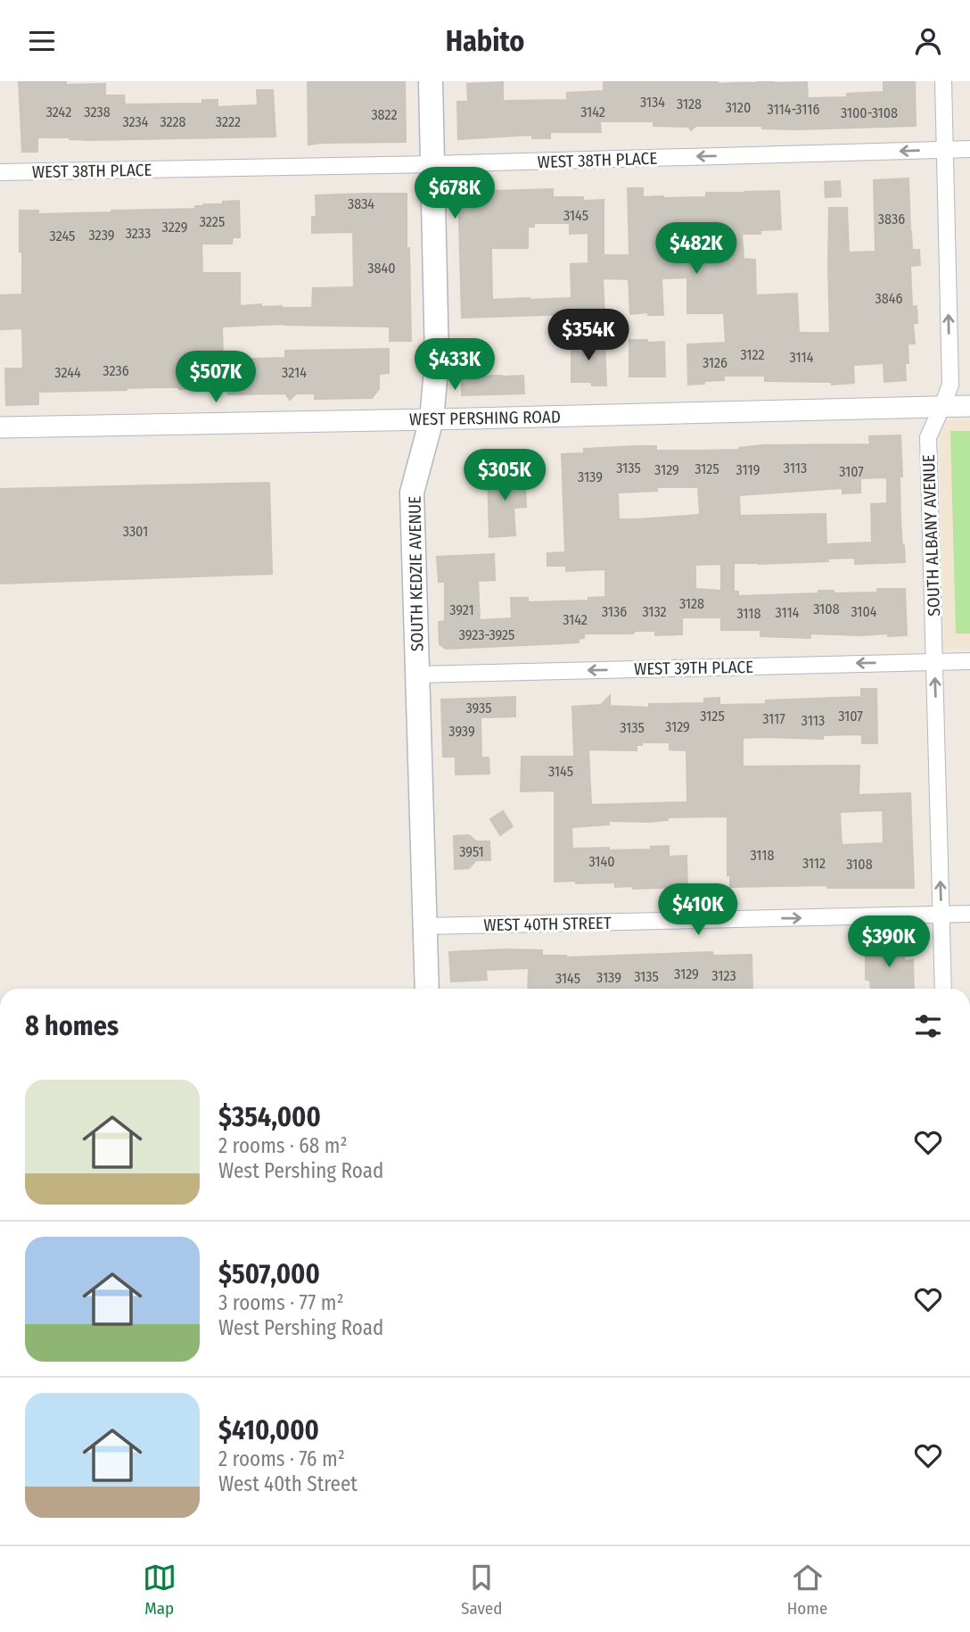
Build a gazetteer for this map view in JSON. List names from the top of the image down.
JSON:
{
  "streets": {
    "main road": ["SOUTH KEDZIE AVENUE"],
    "street": [
      "WEST 38TH PLACE",
      "WEST PERSHING ROAD",
      "SOUTH ALBANY AVENUE",
      "WEST 39TH PLACE",
      "WEST 40TH STREET"
    ]
  },
  "crossings": [
    ["WEST 38TH PLACE", "SOUTH ALBANY AVENUE"],
    ["WEST 38TH PLACE", "SOUTH KEDZIE AVENUE"],
    ["WEST PERSHING ROAD", "SOUTH ALBANY AVENUE"],
    ["WEST PERSHING ROAD", "SOUTH KEDZIE AVENUE"],
    ["SOUTH ALBANY AVENUE", "WEST 39TH PLACE"],
    ["SOUTH ALBANY AVENUE", "WEST 40TH STREET"],
    ["SOUTH KEDZIE AVENUE", "WEST 39TH PLACE"],
    ["SOUTH KEDZIE AVENUE", "WEST 40TH STREET"]
  ],
  "one_way": [
    "WEST 38TH PLACE",
    "SOUTH ALBANY AVENUE",
    "WEST 39TH PLACE",
    "WEST 40TH STREET"
  ],
  "house_numbers": [
    "3134",
    "3128",
    "3120",
    "3114-3116",
    "3242",
    "3238",
    "3142",
    "3100-3108",
    "3822",
    "3234",
    "3228",
    "3222",
    "3834",
    "3145",
    "3836",
    "3225",
    "3229",
    "3233",
    "3239",
    "3245",
    "3840",
    "3846",
    "3122",
    "3114",
    "3126",
    "3236",
    "3244",
    "3214",
    "3135",
    "3113",
    "3125",
    "3129",
    "3119",
    "3107",
    "3139",
    "3301",
    "3128",
    "3108",
    "3921",
    "3136",
    "3132",
    "3104",
    "3114",
    "3118",
    "3142",
    "3923-3925",
    "3935",
    "3125",
    "3107",
    "3117",
    "3113",
    "3129",
    "3135",
    "3939",
    "3145",
    "3951",
    "3118",
    "3140",
    "3112",
    "3108",
    "3129",
    "3123",
    "3135",
    "3139",
    "3145"
  ],
  "page": {
    "header": "Habito",
    "price": [
      "$678K",
      "$482K",
      "$354K",
      "$433K",
      "$507K",
      "$305K",
      "$410K",
      "$390K"
    ],
    "heading": "8 homes",
    "list": [
      {
        "name": "$354,000",
        "note": "2 rooms · 68 m² · West Pershing Road"
      },
      {
        "name": "$507,000",
        "note": "3 rooms · 77 m² · West Pershing Road"
      },
      {
        "name": "$410,000",
        "note": "2 rooms · 76 m² · West 40th Street"
      }
    ],
    "tabs": ["Map", "Saved", "Home"]
  }
}
